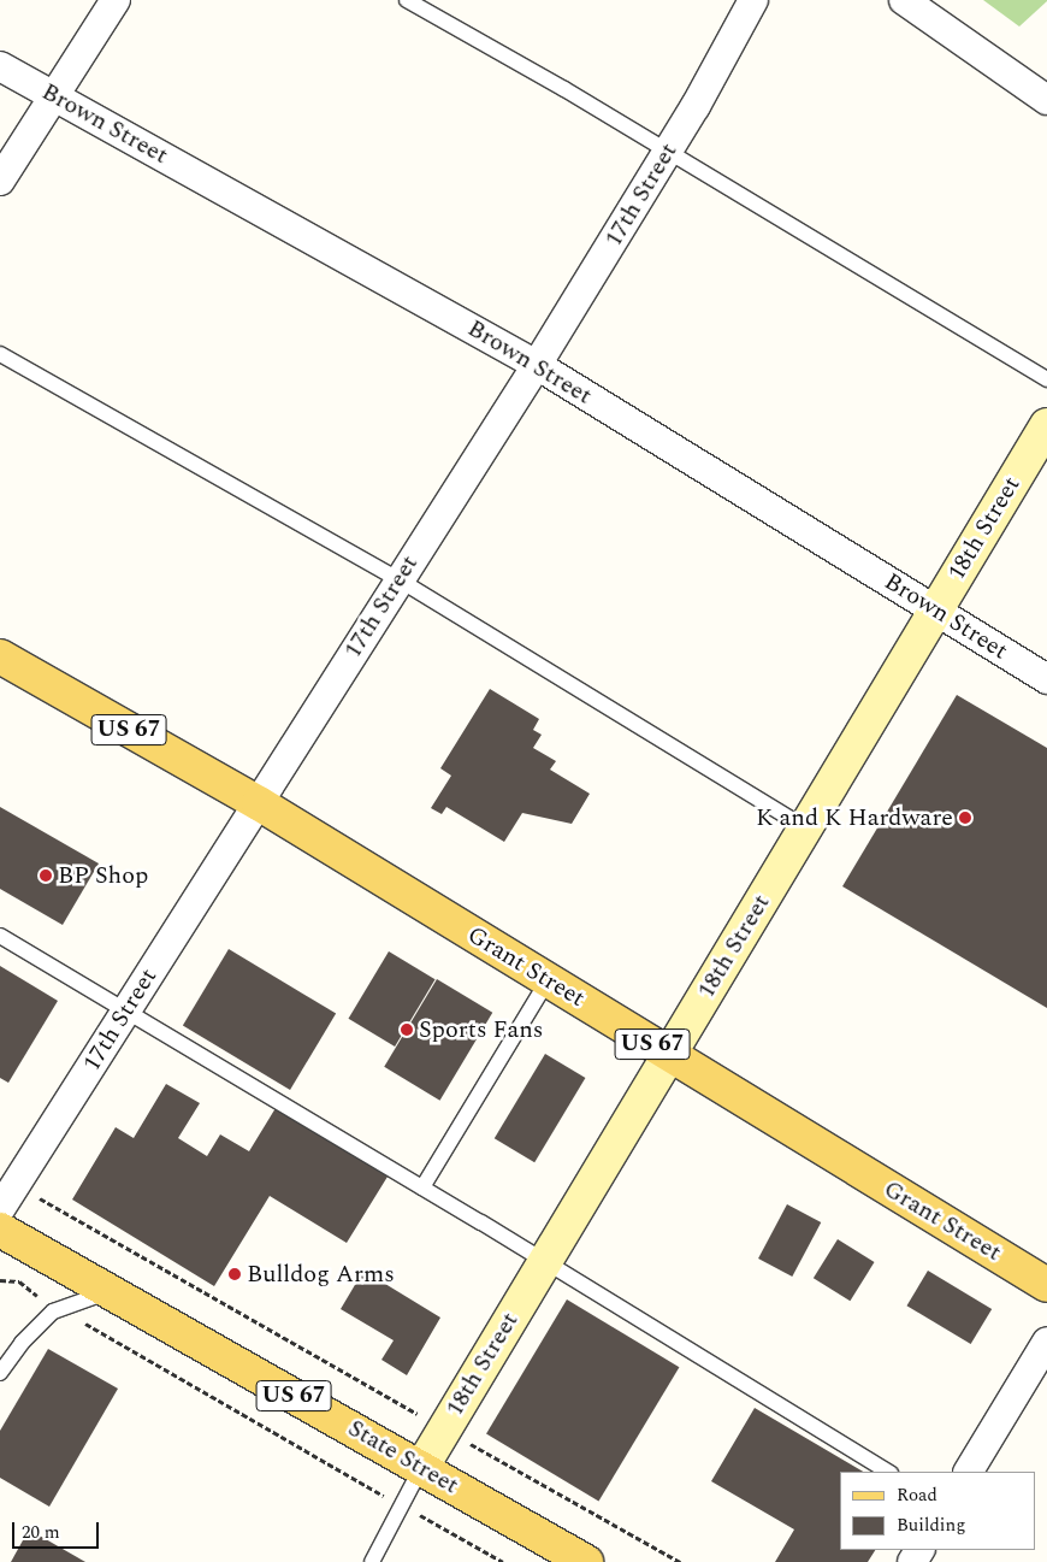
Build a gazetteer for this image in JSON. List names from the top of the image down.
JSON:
{
  "streets": {
    "main road": ["US 67", "Grant Street", "State Street"],
    "street": ["Brown Street", "17th Street", "18th Street"]
  },
  "crossings": [
    ["Brown Street", "17th Street"],
    ["Brown Street", "18th Street"],
    ["17th Street", "Grant Street"],
    ["18th Street", "Grant Street"],
    ["18th Street", "State Street"]
  ],
  "places": [
    "K and K Hardware",
    "BP Shop",
    "Sports Fans",
    "Bulldog Arms"
  ],
  "legend": ["Road", "Building"],
  "scale_bar": "20 m"
}
